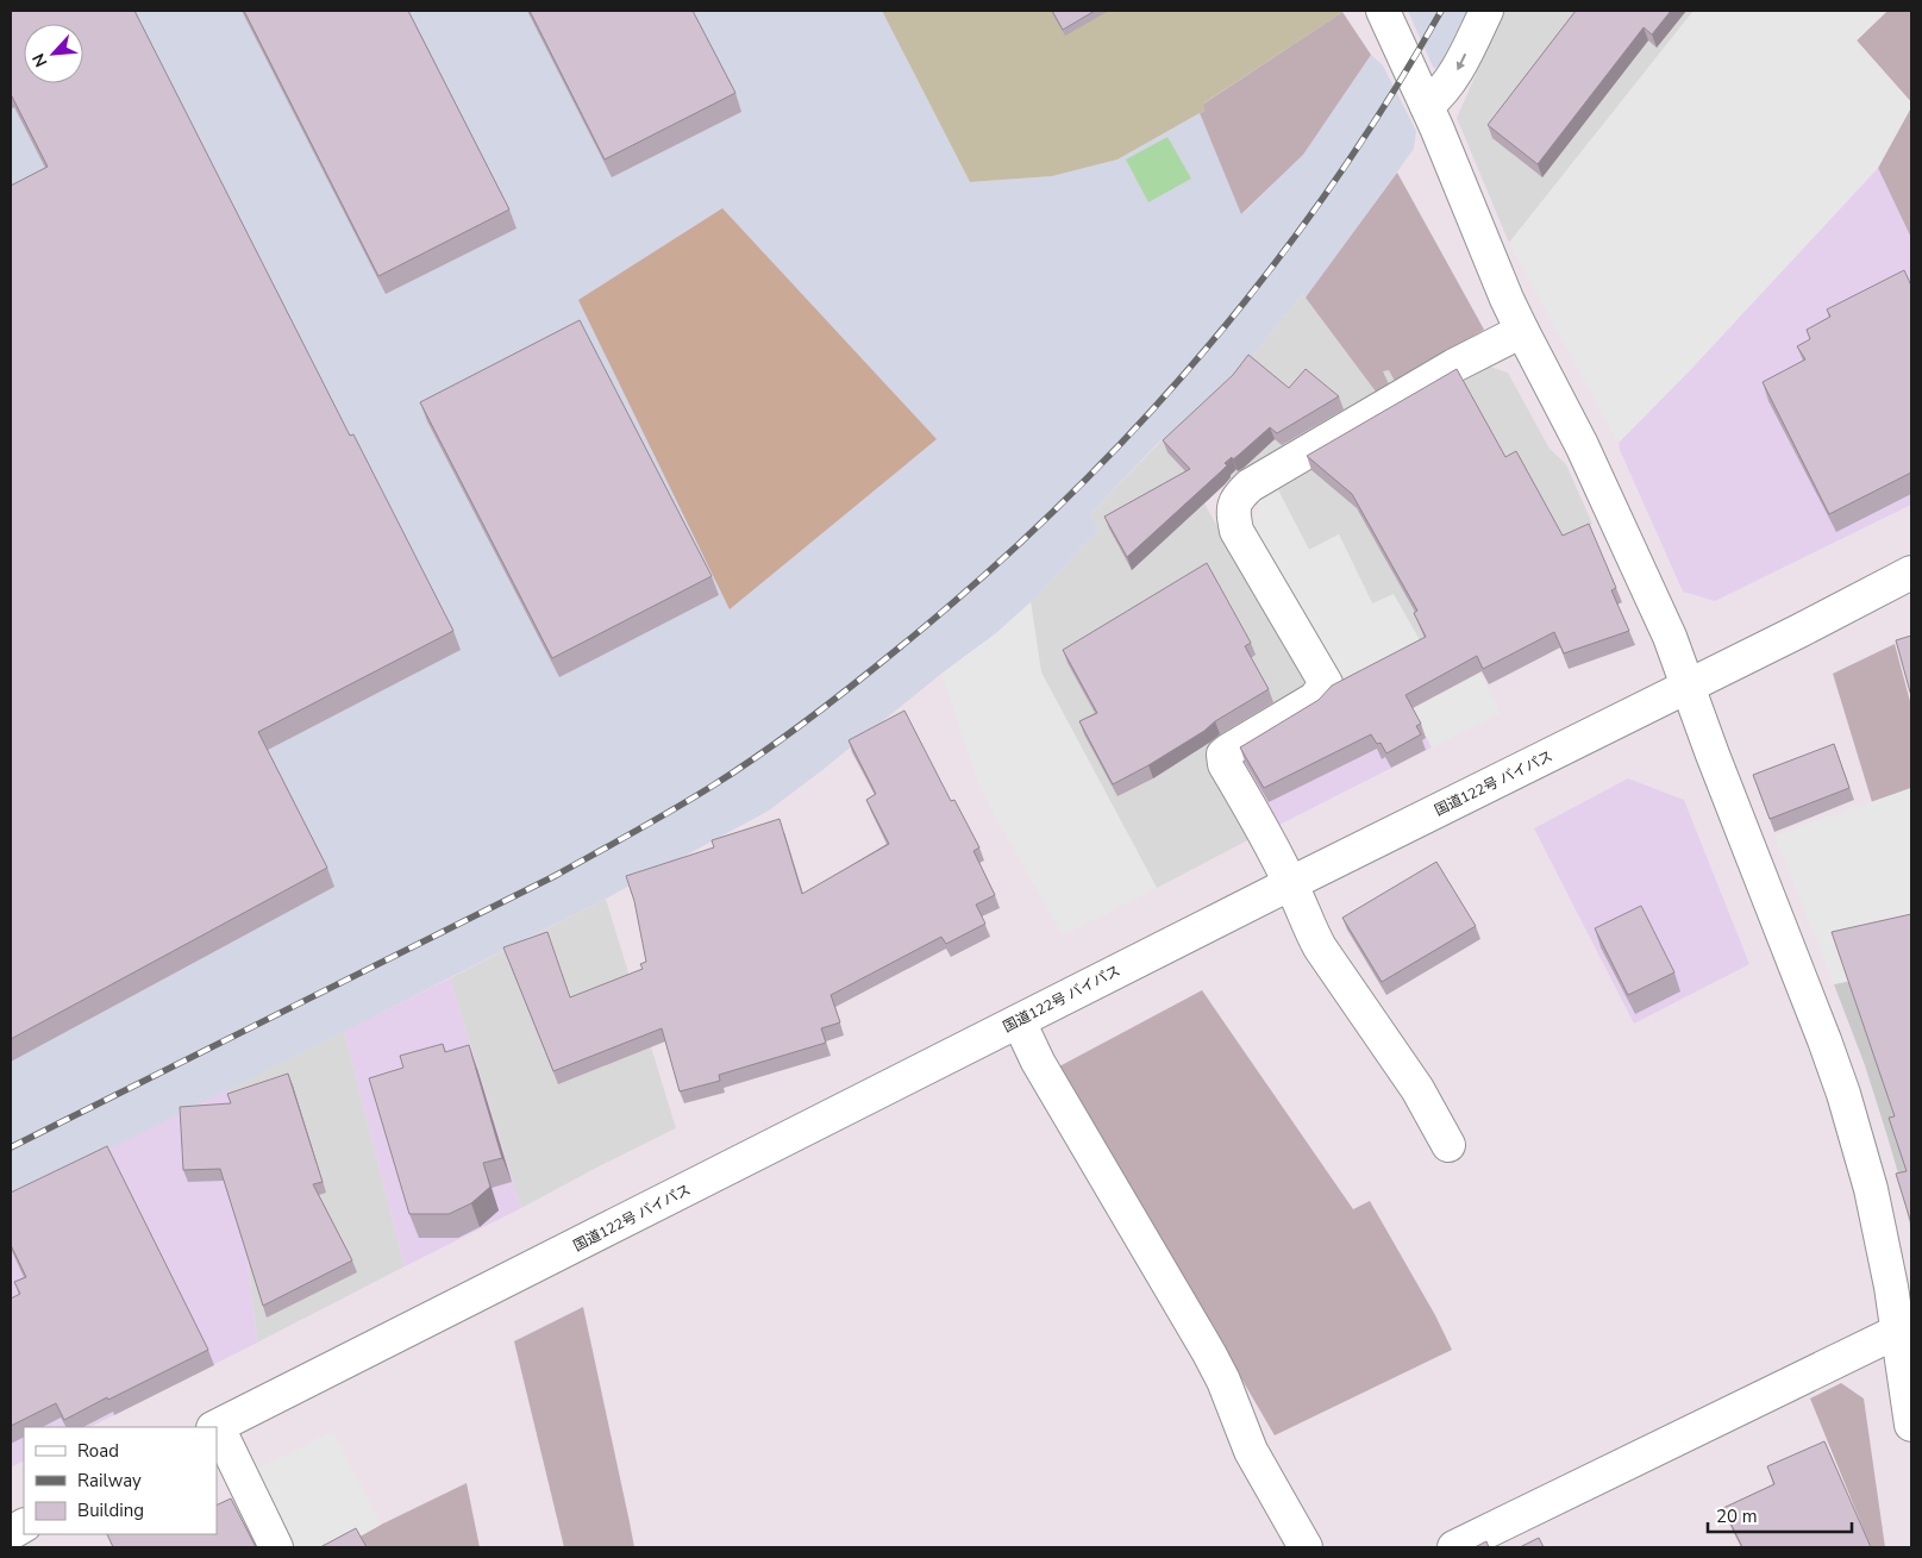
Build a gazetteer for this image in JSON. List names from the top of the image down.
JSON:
{
  "streets": {
    "street": ["国道122号 バイパス"]
  },
  "legend": ["Road", "Railway", "Building"],
  "scale_bar": "20 m",
  "north": "bottom left"
}
